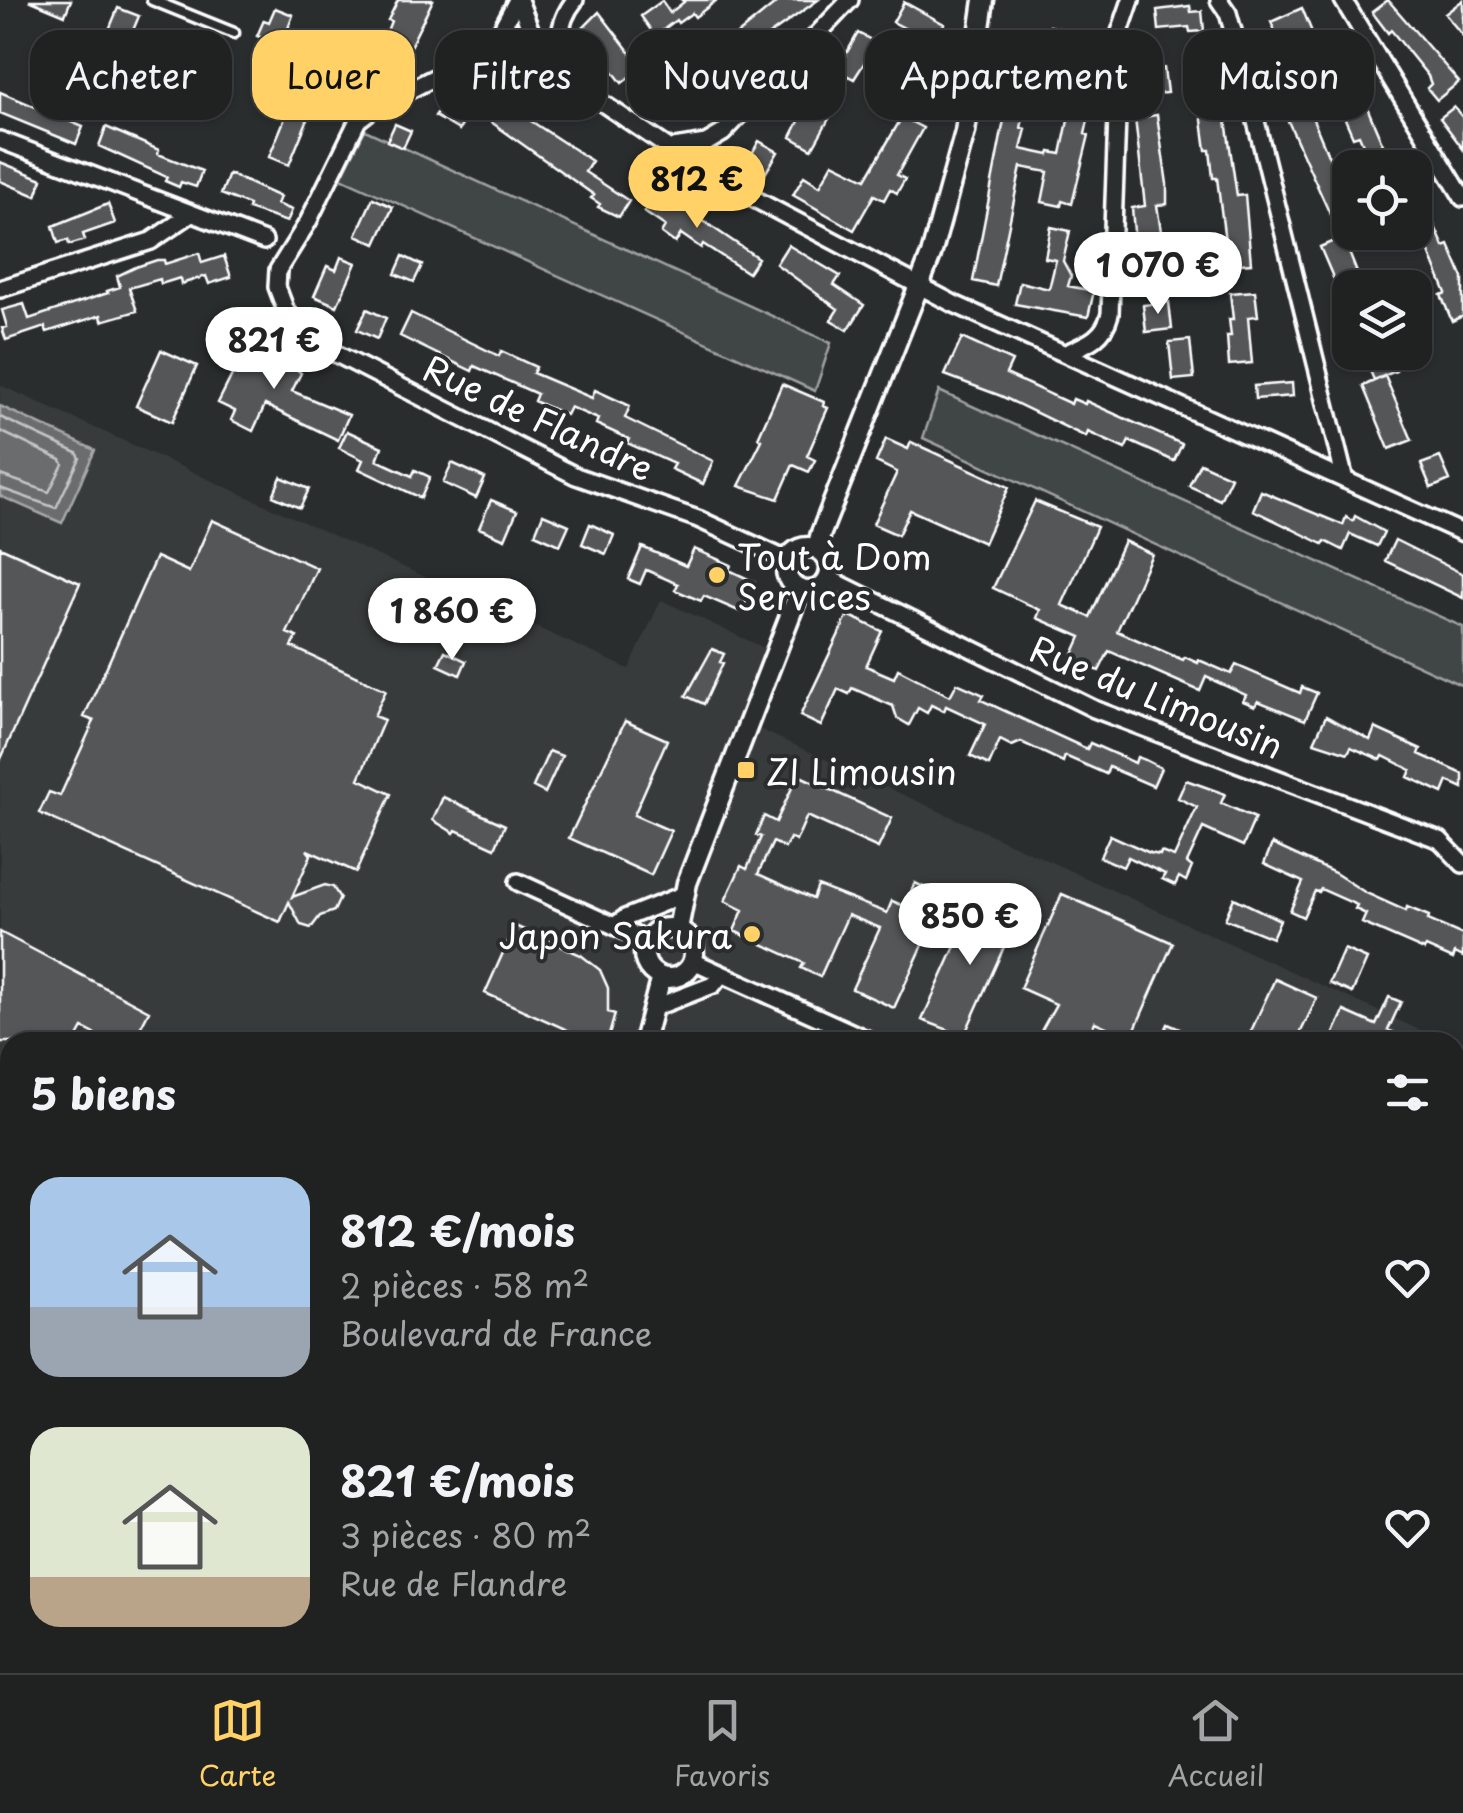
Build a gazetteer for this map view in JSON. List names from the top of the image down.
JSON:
{
  "streets": {
    "street": ["Rue de Flandre", "Rue du Limousin"]
  },
  "crossings": [
    ["Rue de Flandre", "Rue du Limousin"]
  ],
  "places": {
    "other": ["Tout à Dom Services", "Japon Sakura"],
    "transit": ["ZI Limousin"]
  },
  "page": {
    "chip": [
      "Acheter",
      "Louer",
      "Filtres",
      "Nouveau",
      "Appartement",
      "Maison"
    ],
    "price": [
      "812 €",
      "1 070 €",
      "821 €",
      "1 860 €",
      "850 €"
    ],
    "heading": "5 biens",
    "list": [
      {
        "name": "812 €/mois",
        "note": "2 pièces · 58 m² · Boulevard de France"
      },
      {
        "name": "821 €/mois",
        "note": "3 pièces · 80 m² · Rue de Flandre"
      }
    ],
    "tabs": ["Carte", "Favoris", "Accueil"]
  }
}
